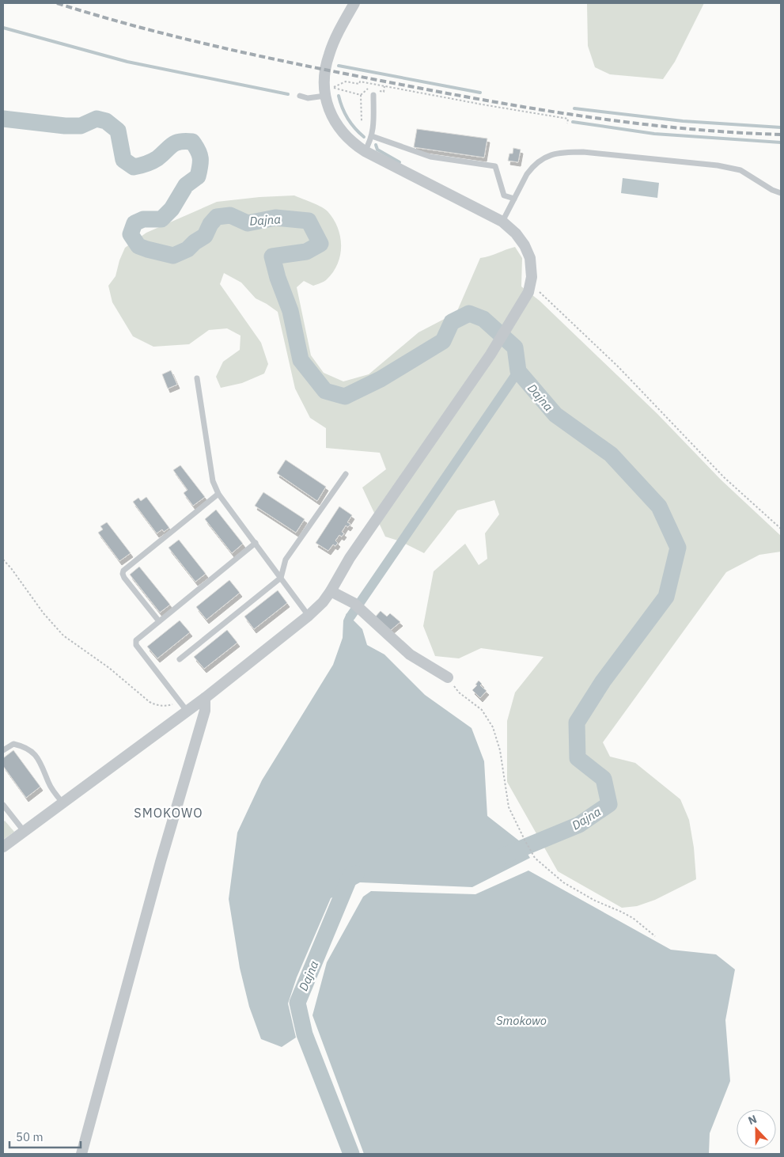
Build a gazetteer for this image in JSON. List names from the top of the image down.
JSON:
{
  "districts": ["SMOKOWO"],
  "water": ["Dajna", "Smokowo"],
  "scale_bar": "50 m",
  "north": "top"
}
